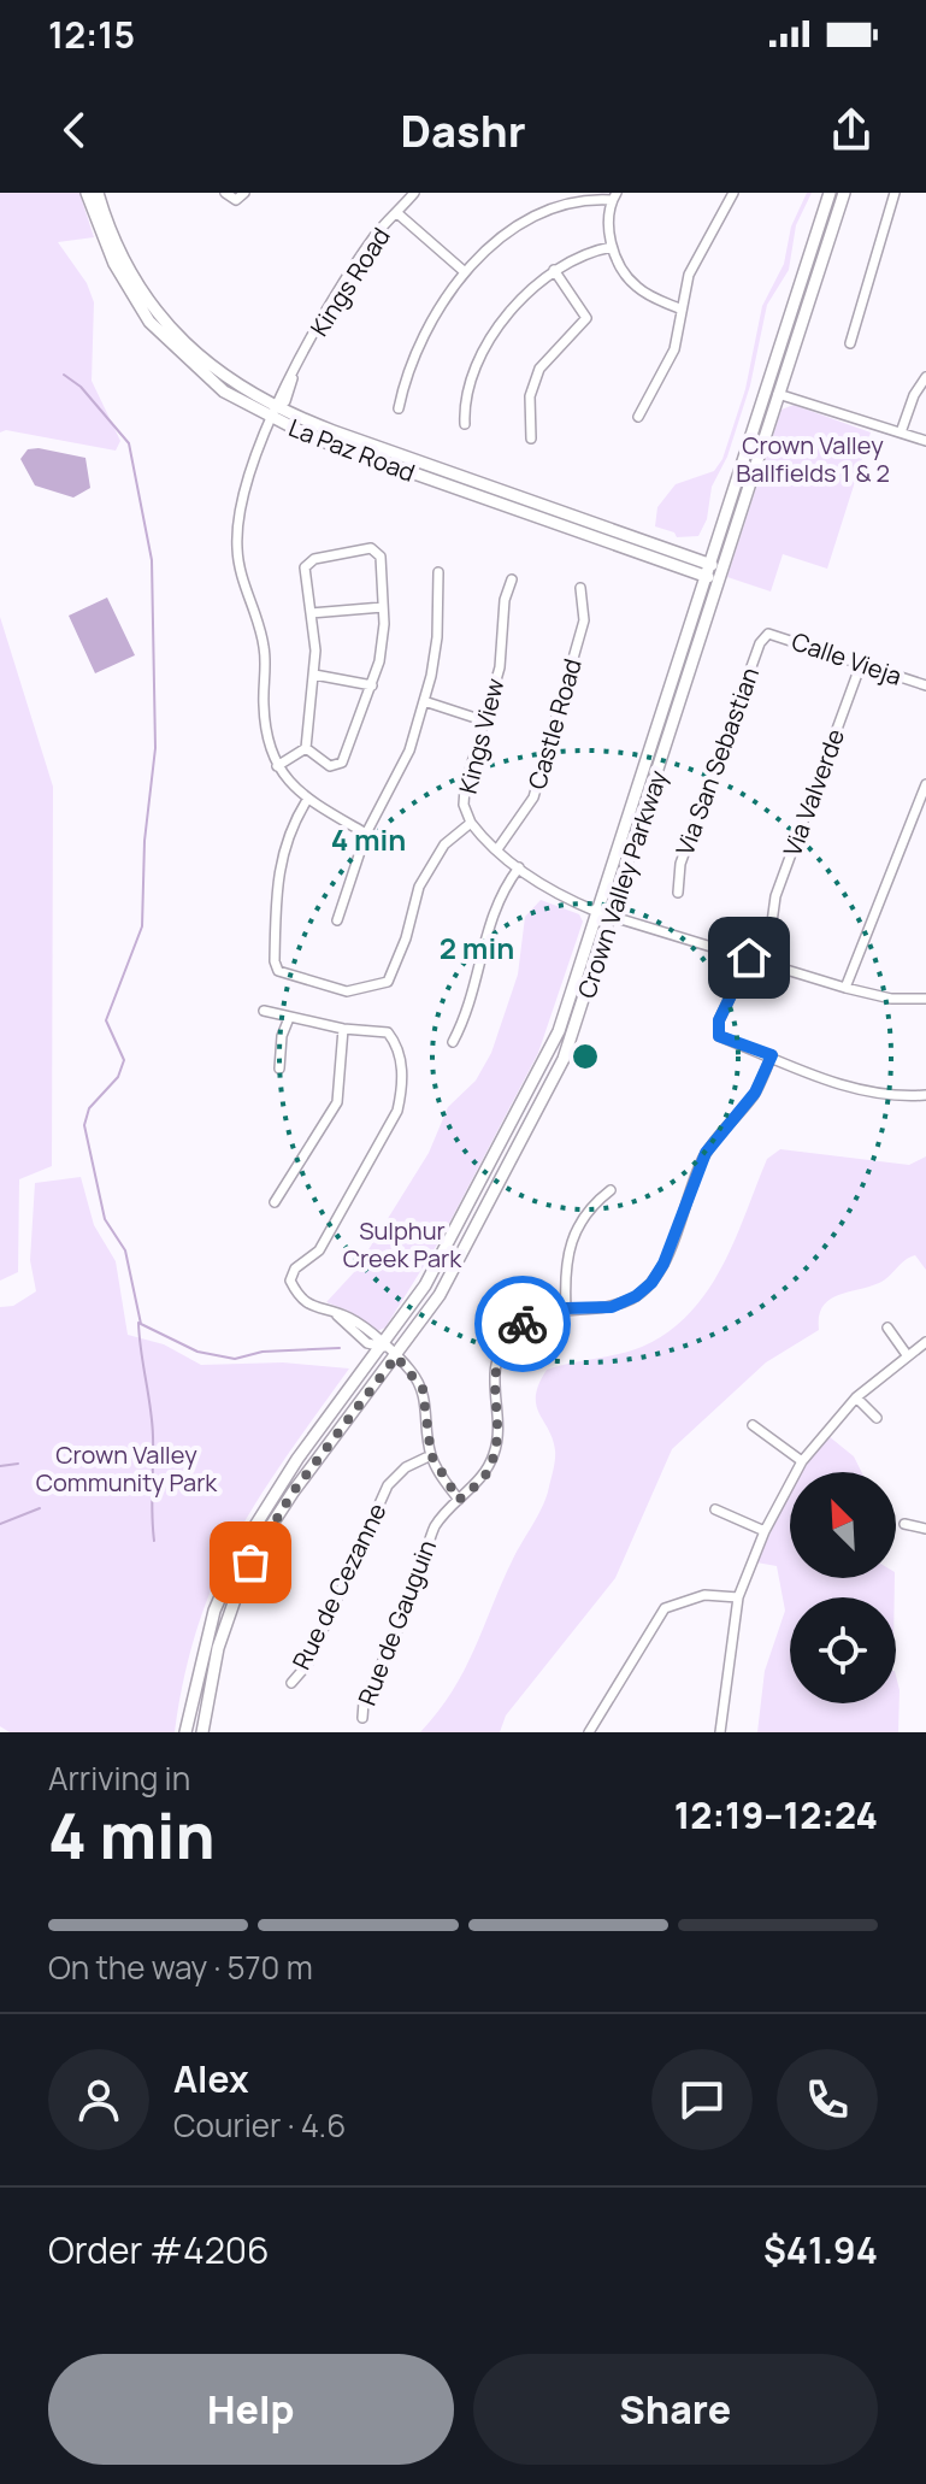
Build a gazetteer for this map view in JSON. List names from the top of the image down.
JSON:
{
  "streets": {
    "main road": ["La Paz Road", "Crown Valley Parkway"],
    "street": [
      "Kings Road",
      "Calle Vieja",
      "Castle Road",
      "Kings View",
      "Via San Sebastian",
      "Via Valverde",
      "Rue de Cezanne",
      "Rue de Gauguin"
    ]
  },
  "crossings": [
    ["Kings Road", "La Paz Road"],
    ["Kings Road", "Kings View"],
    ["La Paz Road", "Crown Valley Parkway"],
    ["Calle Vieja", "Via San Sebastian"],
    ["Calle Vieja", "Via Valverde"]
  ],
  "parks": ["Crown Valley Ballfields 1 & 2", "Sulphur Creek Park", "Crown Valley Community Park"],
  "north": "top left",
  "page": {
    "status": "12:15",
    "header": "Dashr",
    "heading": ["4 min", "Arriving in", "12:19–12:24"],
    "panel": [
      "Alex",
      "Courier · 4.6",
      "Order #4206",
      "$41.94"
    ],
    "bar": "On the way · 570 m",
    "buttons": ["Help", "Share"]
  },
  "rings": ["4 min", "2 min"]
}
